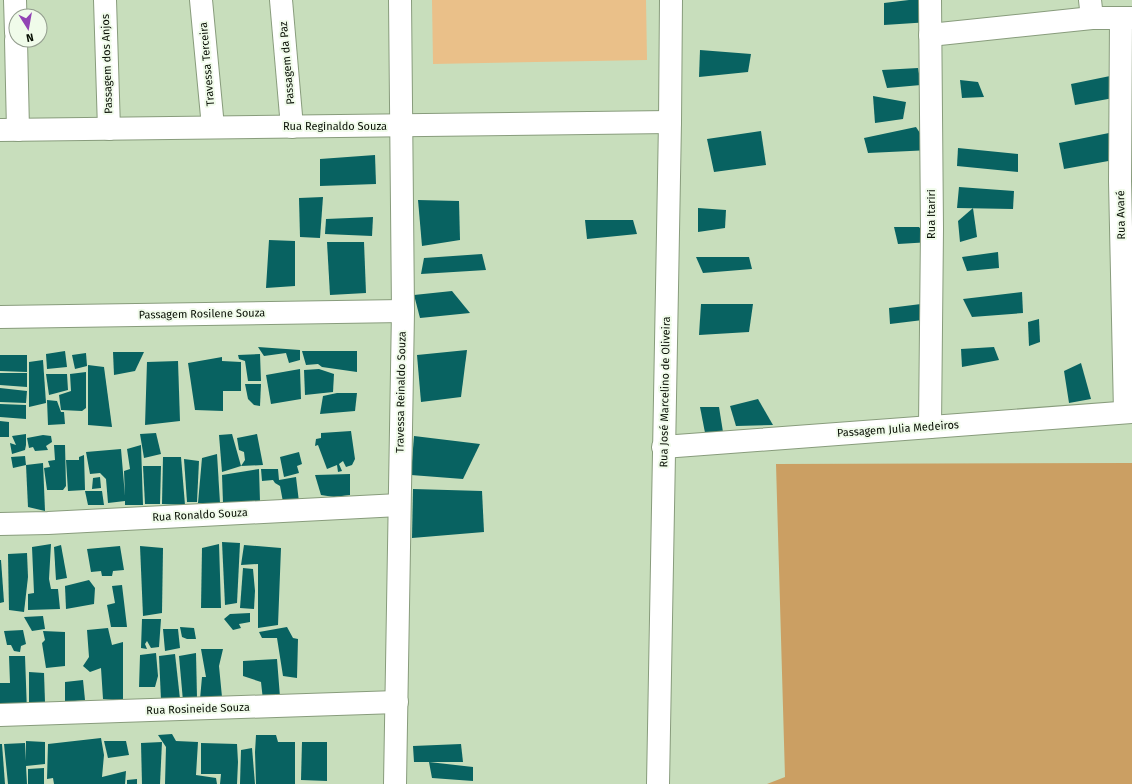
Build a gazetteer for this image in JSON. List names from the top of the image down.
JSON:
{
  "streets": {
    "street": [
      "Passagem da Paz",
      "Passagem dos Anjos",
      "Travessa Terceira",
      "Rua Reginaldo Souza",
      "Rua Itariri",
      "Rua Avaré",
      "Passagem Rosilene Souza",
      "Travessa Reinaldo Souza",
      "Rua José Marcelino de Oliveira",
      "Passagem Julia Medeiros",
      "Rua Ronaldo Souza",
      "Rua Rosineide Souza"
    ]
  },
  "crossings": [
    ["Passagem da Paz", "Rua Reginaldo Souza"],
    ["Passagem dos Anjos", "Rua Reginaldo Souza"],
    ["Travessa Terceira", "Rua Reginaldo Souza"],
    ["Rua Reginaldo Souza", "Travessa Reinaldo Souza"],
    ["Rua Reginaldo Souza", "Rua José Marcelino de Oliveira"],
    ["Rua Itariri", "Passagem Julia Medeiros"],
    ["Rua Avaré", "Passagem Julia Medeiros"],
    ["Passagem Rosilene Souza", "Travessa Reinaldo Souza"],
    ["Travessa Reinaldo Souza", "Rua Ronaldo Souza"],
    ["Travessa Reinaldo Souza", "Rua Rosineide Souza"],
    ["Rua José Marcelino de Oliveira", "Passagem Julia Medeiros"]
  ],
  "north": "bottom"
}
